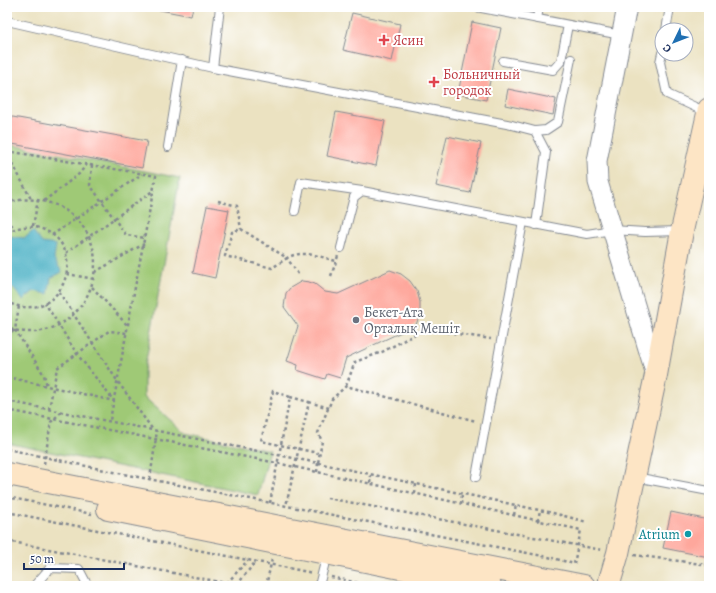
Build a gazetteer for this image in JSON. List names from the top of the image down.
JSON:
{
  "places": {
    "health": ["Ясин", "Больничный городок"],
    "other": ["Бекет-Ата Орталық Мешіт", "Atrium"]
  },
  "scale_bar": "50 m",
  "north": "bottom left"
}
